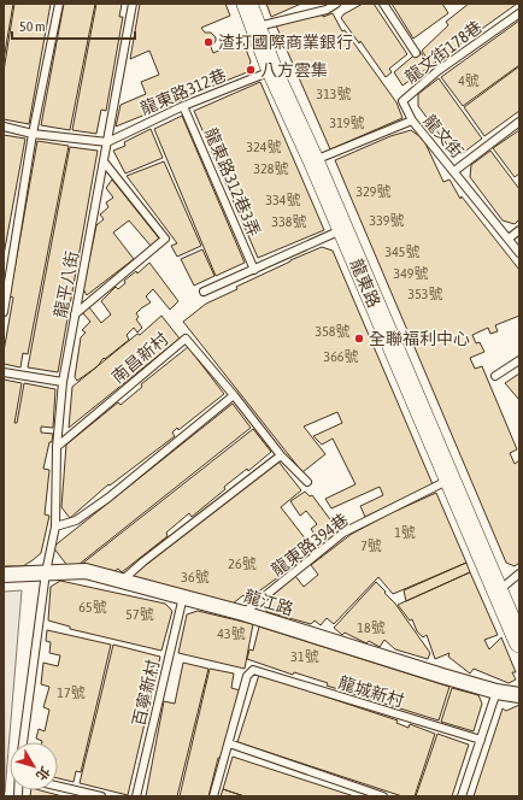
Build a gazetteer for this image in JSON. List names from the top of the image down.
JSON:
{
  "streets": {
    "street": ["龍東路", "龍江路"],
    "lane": [
      "龍文街178巷",
      "龍東路312巷",
      "龍文街",
      "龍東路312巷3弄",
      "龍平八街",
      "南昌新村",
      "龍東路394巷",
      "龍城新村",
      "百寧新村"
    ]
  },
  "crossings": [
    ["龍文街178巷", "龍文街"],
    ["龍東路312巷", "龍東路312巷3弄"],
    ["龍東路312巷", "龍東路"],
    ["龍東路312巷", "龍平八街"],
    ["龍文街", "龍東路"],
    ["龍東路", "龍東路394巷"],
    ["龍平八街", "南昌新村"],
    ["龍平八街", "龍江路"],
    ["龍東路394巷", "龍江路"],
    ["龍江路", "百寧新村"]
  ],
  "places": ["渣打國際商業銀行", "八方雲集", "全聯福利中心"],
  "house_numbers": [
    "4號",
    "313號",
    "319號",
    "324號",
    "328號",
    "329號",
    "334號",
    "339號",
    "338號",
    "345號",
    "349號",
    "353號",
    "358號",
    "366號",
    "1號",
    "7號",
    "26號",
    "36號",
    "65號",
    "57號",
    "18號",
    "43號",
    "31號",
    "17號"
  ],
  "scale_bar": "50 m",
  "north": "bottom right"
}
